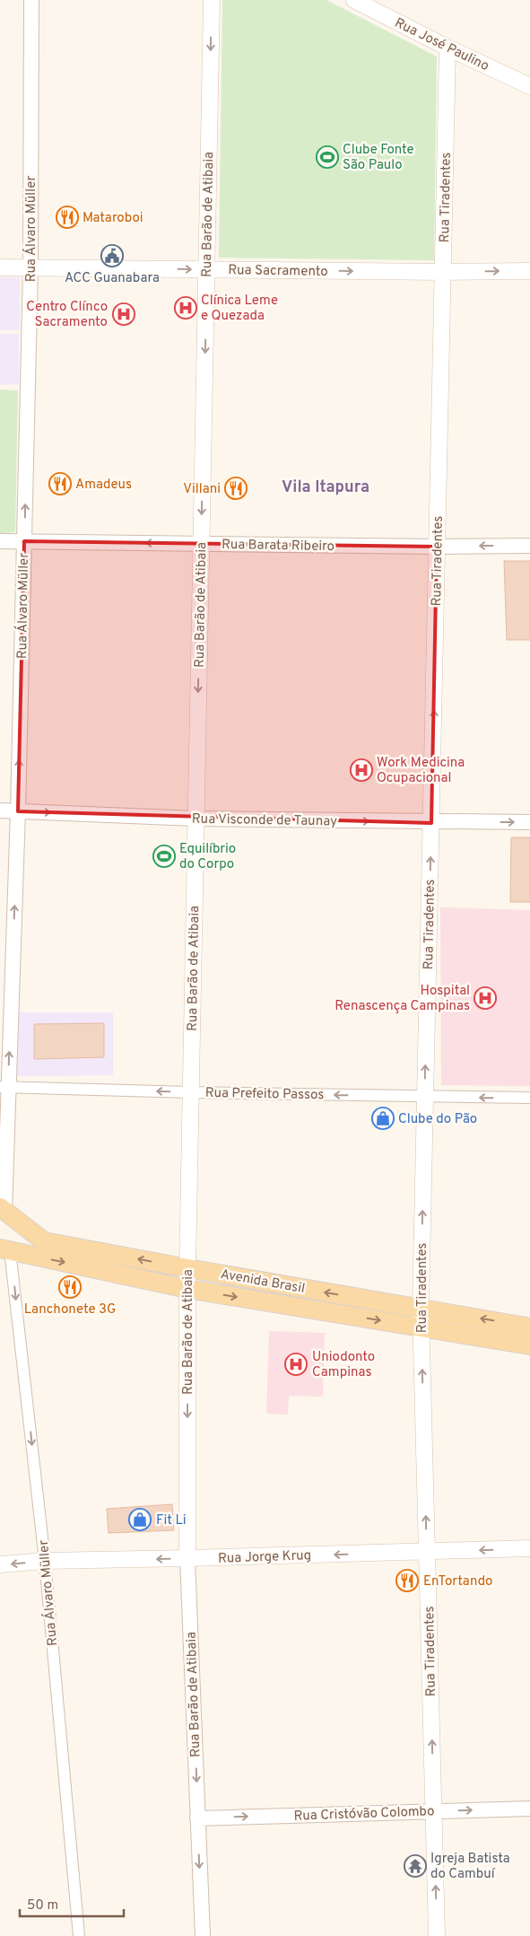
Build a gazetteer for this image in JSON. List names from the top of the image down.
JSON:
{
  "streets": {
    "main road": [
      "Rua José Paulino",
      "Rua Tiradentes",
      "Rua Barão de Atibaia",
      "Rua Sacramento",
      "Avenida Brasil",
      "Rua Jorge Krug"
    ],
    "street": [
      "Rua Álvaro Müller",
      "Rua Barata Ribeiro",
      "Rua Visconde de Taunay",
      "Rua Prefeito Passos",
      "Rua Cristóvão Colombo"
    ]
  },
  "crossings": [
    ["Rua José Paulino", "Rua Tiradentes"],
    ["Rua Tiradentes", "Rua Sacramento"],
    ["Rua Tiradentes", "Rua Barata Ribeiro"],
    ["Rua Tiradentes", "Rua Visconde de Taunay"],
    ["Rua Tiradentes", "Rua Prefeito Passos"],
    ["Rua Tiradentes", "Avenida Brasil"],
    ["Rua Tiradentes", "Rua Jorge Krug"],
    ["Rua Tiradentes", "Rua Cristóvão Colombo"],
    ["Rua Barão de Atibaia", "Rua Sacramento"],
    ["Rua Barão de Atibaia", "Rua Barata Ribeiro"],
    ["Rua Barão de Atibaia", "Rua Visconde de Taunay"],
    ["Rua Barão de Atibaia", "Rua Prefeito Passos"],
    ["Rua Barão de Atibaia", "Avenida Brasil"],
    ["Rua Barão de Atibaia", "Rua Jorge Krug"],
    ["Rua Barão de Atibaia", "Rua Cristóvão Colombo"],
    ["Rua Álvaro Müller", "Rua Sacramento"],
    ["Rua Álvaro Müller", "Rua Barata Ribeiro"],
    ["Rua Álvaro Müller", "Rua Visconde de Taunay"],
    ["Rua Álvaro Müller", "Rua Prefeito Passos"],
    ["Rua Álvaro Müller", "Avenida Brasil"],
    ["Rua Álvaro Müller", "Rua Jorge Krug"]
  ],
  "one_way": [
    "Rua Tiradentes",
    "Rua Barão de Atibaia",
    "Rua Sacramento",
    "Rua Barata Ribeiro",
    "Rua Visconde de Taunay",
    "Rua Prefeito Passos",
    "Rua Jorge Krug",
    "Rua Cristóvão Colombo"
  ],
  "districts": ["Vila Itapura"],
  "places": {
    "sports": ["Clube Fonte São Paulo", "Equilíbrio do Corpo"],
    "restaurant": [
      "Mataroboi",
      "Amadeus",
      "Villani",
      "Lanchonete 3G",
      "EnTortando"
    ],
    "public building": ["ACC Guanabara"],
    "hospital": [
      "Clínica Leme e Quezada",
      "Centro Clínco Sacramento",
      "Work Medicina Ocupacional",
      "Hospital Renascença Campinas",
      "Uniodonto Campinas"
    ],
    "shop": ["Clube do Pão", "Fit Li"],
    "temple": ["Igreja Batista do Cambuí"]
  },
  "scale_bar": "50 m"
}
